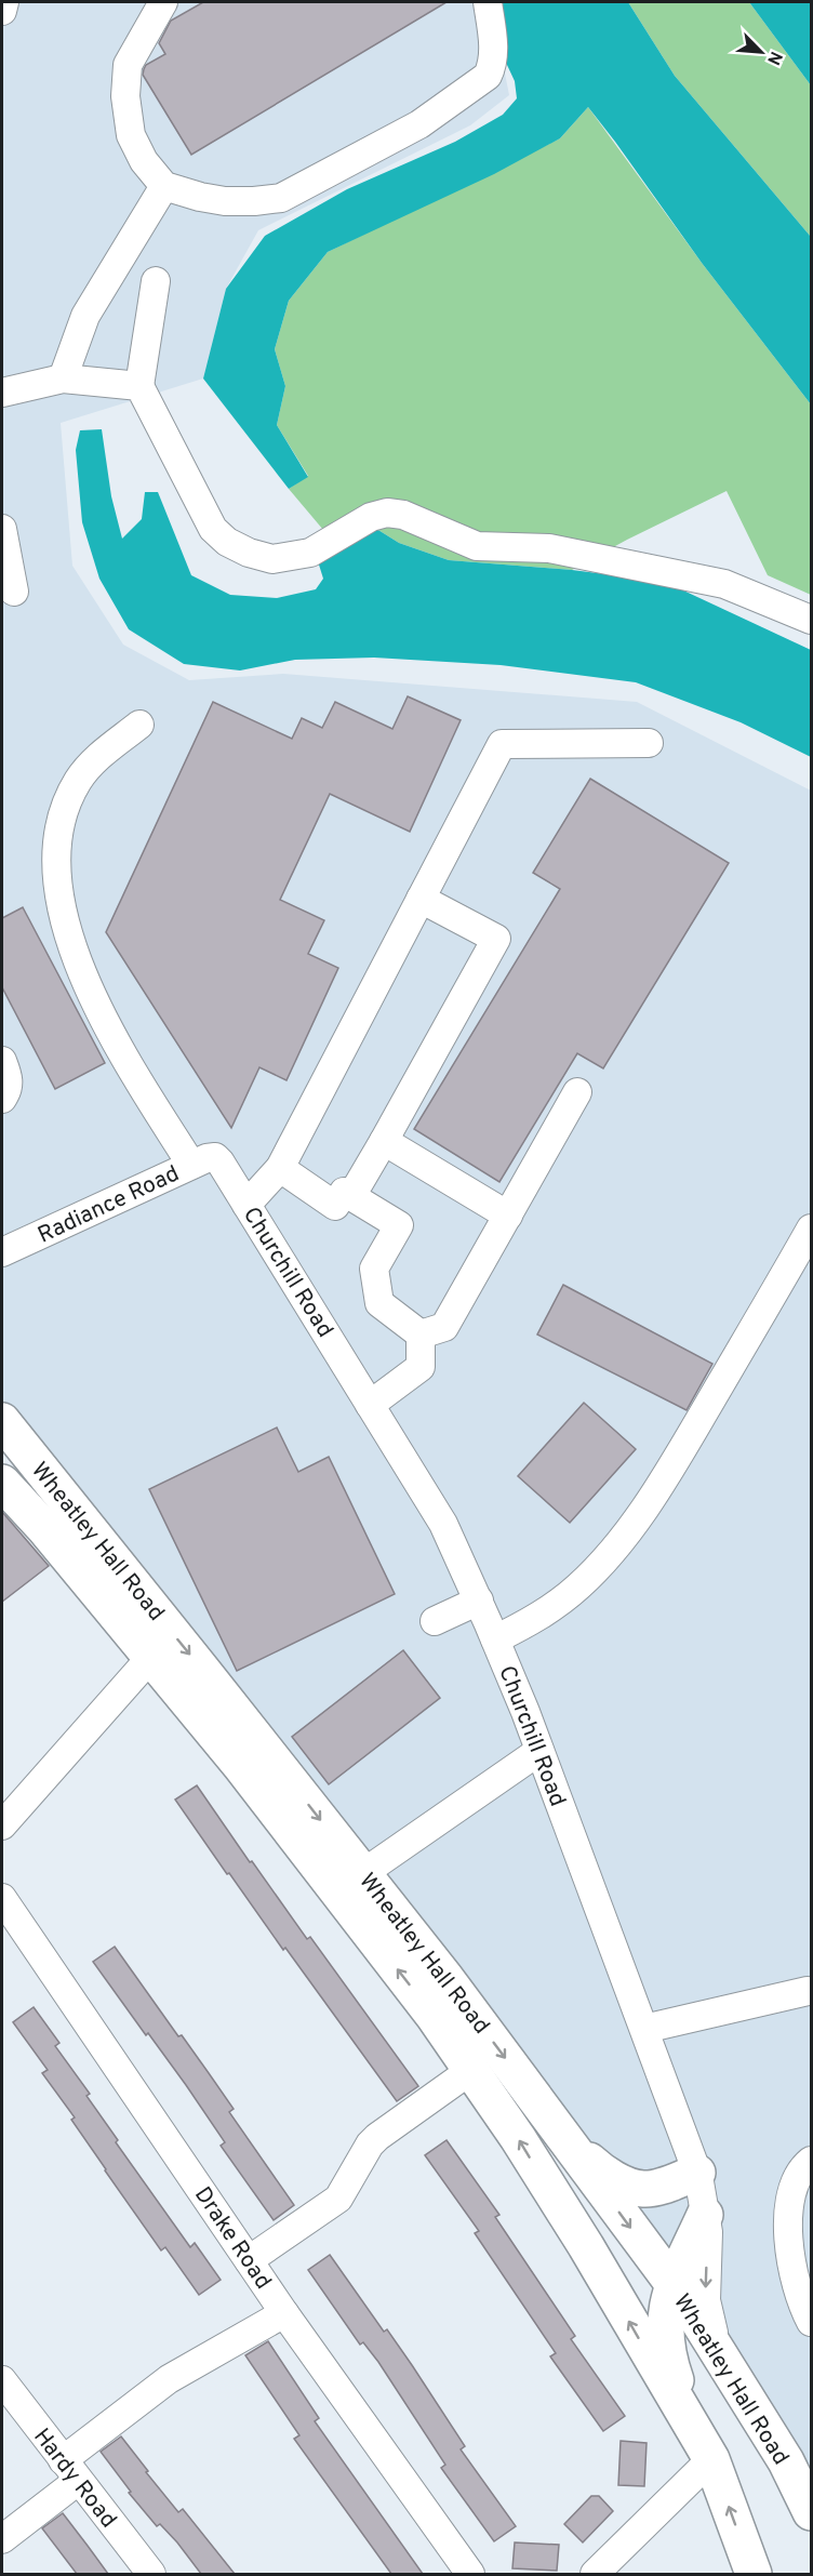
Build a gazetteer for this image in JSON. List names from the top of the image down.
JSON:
{
  "streets": {
    "highway": ["Wheatley Hall Road"],
    "street": [
      "Radiance Road",
      "Churchill Road",
      "Drake Road",
      "Hardy Road"
    ]
  },
  "crossings": [
    ["Radiance Road", "Churchill Road"],
    ["Churchill Road", "Wheatley Hall Road"]
  ],
  "north": "bottom right"
}
